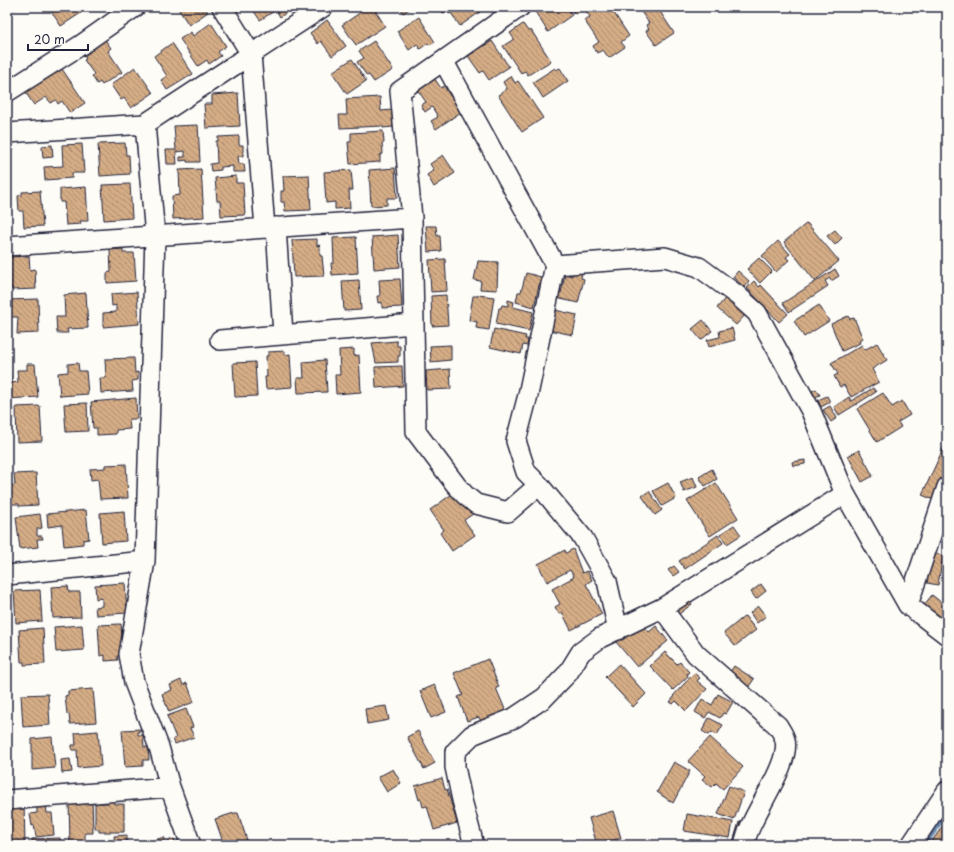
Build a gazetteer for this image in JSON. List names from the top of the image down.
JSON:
{
  "scale_bar": "20 m"
}
